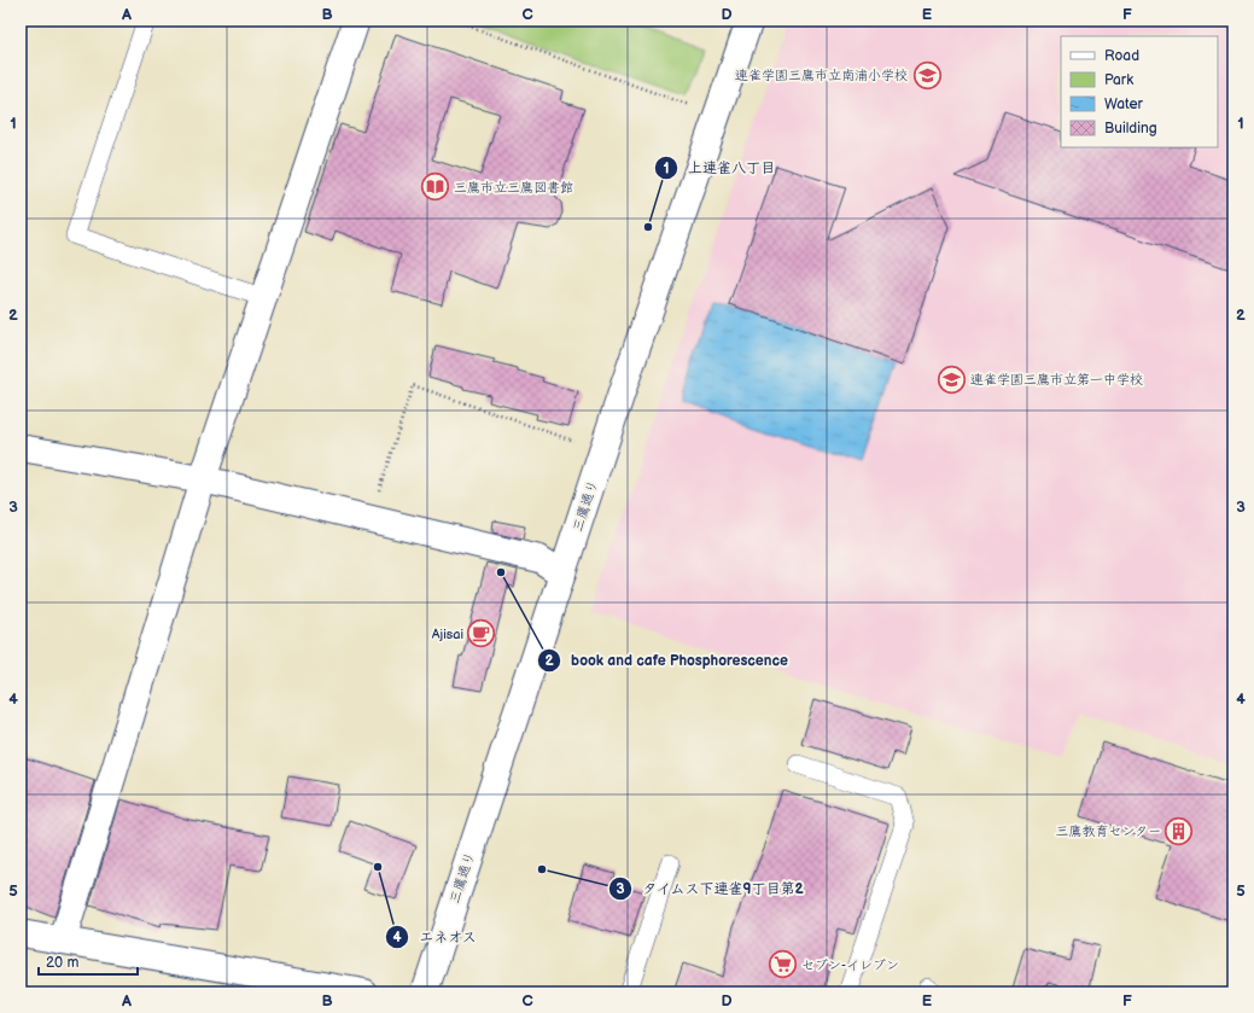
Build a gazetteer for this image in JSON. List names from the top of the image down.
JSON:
{
  "streets": {
    "street": ["三鷹通り"]
  },
  "places": {
    "school or university": ["連雀学園三鷹市立南浦小学校", "連雀学園三鷹市立第一中学校"],
    "library": ["三鷹市立三鷹図書館"],
    "other": [
      "上連雀八丁目",
      "book and cafe Phosphorescence",
      "エネオス",
      "タイムス下連雀9丁目第2"
    ],
    "cafe": ["Ajisai"],
    "building": ["三鷹教育センター"],
    "supermarket": ["セブン-イレブン"]
  },
  "legend": [
    "Road",
    "Park",
    "Water",
    "Building"
  ],
  "scale_bar": "20 m",
  "grid": {
    "columns": [
      "A",
      "B",
      "C",
      "D",
      "E",
      "F"
    ],
    "rows": [
      "1",
      "2",
      "3",
      "4",
      "5"
    ]
  }
}
